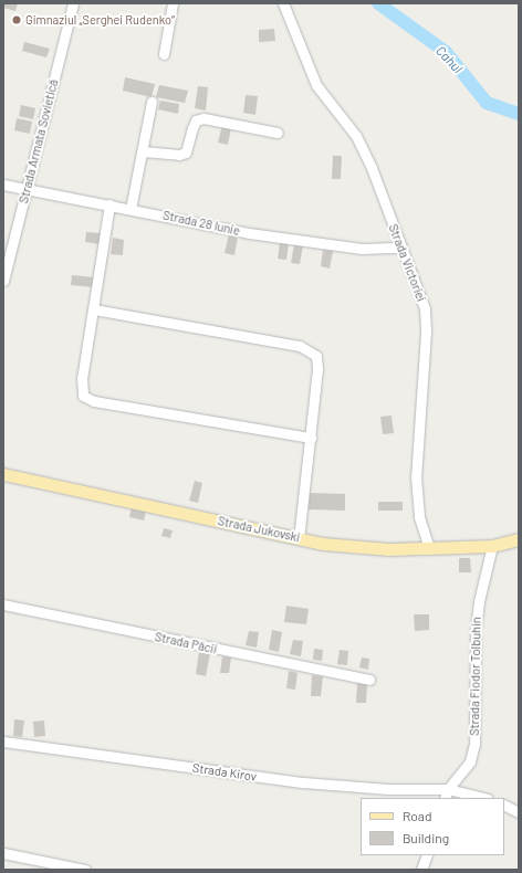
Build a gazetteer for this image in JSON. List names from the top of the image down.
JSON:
{
  "streets": {
    "main road": ["Strada Jukovski"],
    "street": [
      "Strada Armata Sovietică",
      "Strada 28 Iunie",
      "Strada Victoriei",
      "Strada Păcii",
      "Strada Fiodor Tolbuhin",
      "Strada Kirov"
    ]
  },
  "crossings": [
    ["Strada Armata Sovietică", "Strada 28 Iunie"],
    ["Strada 28 Iunie", "Strada Victoriei"],
    ["Strada Victoriei", "Strada Jukovski"],
    ["Strada Jukovski", "Strada Fiodor Tolbuhin"],
    ["Strada Fiodor Tolbuhin", "Strada Kirov"]
  ],
  "water": ["Cahul"],
  "places": ["Gimnaziul „Serghei Rudenko“"],
  "legend": ["Road", "Building"]
}
